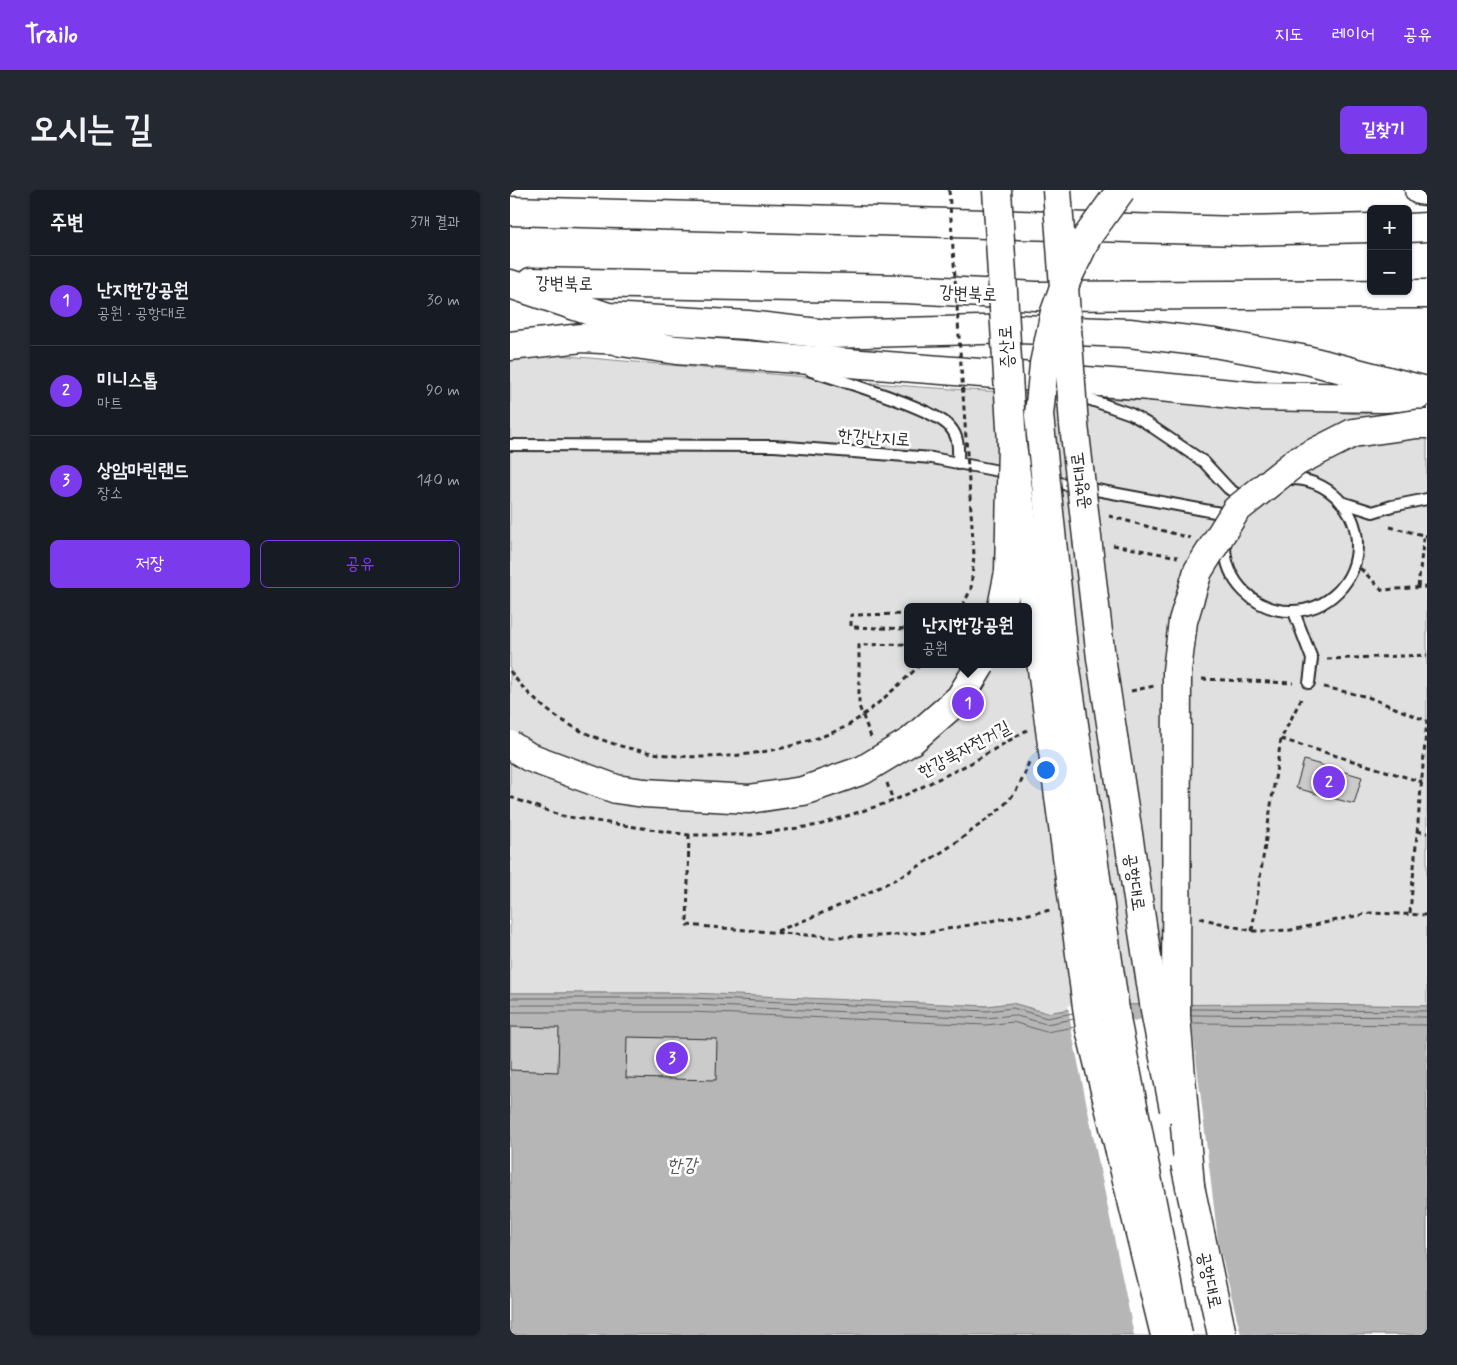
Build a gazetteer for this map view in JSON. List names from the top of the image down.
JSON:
{
  "streets": {
    "main road": ["강변북로", "증산로", "공항대로"],
    "lane": ["한강난지로"],
    "path": ["한강북자전거길"]
  },
  "water": ["한강"],
  "page": {
    "header": "Trailo",
    "nav": ["지도", "레이어", "공유"],
    "buttons": [
      "길찾기",
      ["저장", "공유"]
    ],
    "title": "오시는 길",
    "heading": ["주변", "3개 결과"],
    "map_buttons": ["+", "−"],
    "list": [
      {
        "mark": "1",
        "name": "난지한강공원",
        "note": "공원 · 공항대로",
        "value": "30 m"
      },
      {
        "mark": "2",
        "name": "미니스톱",
        "note": "마트",
        "value": "90 m"
      },
      {
        "mark": "3",
        "name": "상암마린랜드",
        "note": "장소",
        "value": "140 m"
      }
    ],
    "popup": ["난지한강공원", "공원"],
    "pins": ["1", "2", "3"]
  }
}
